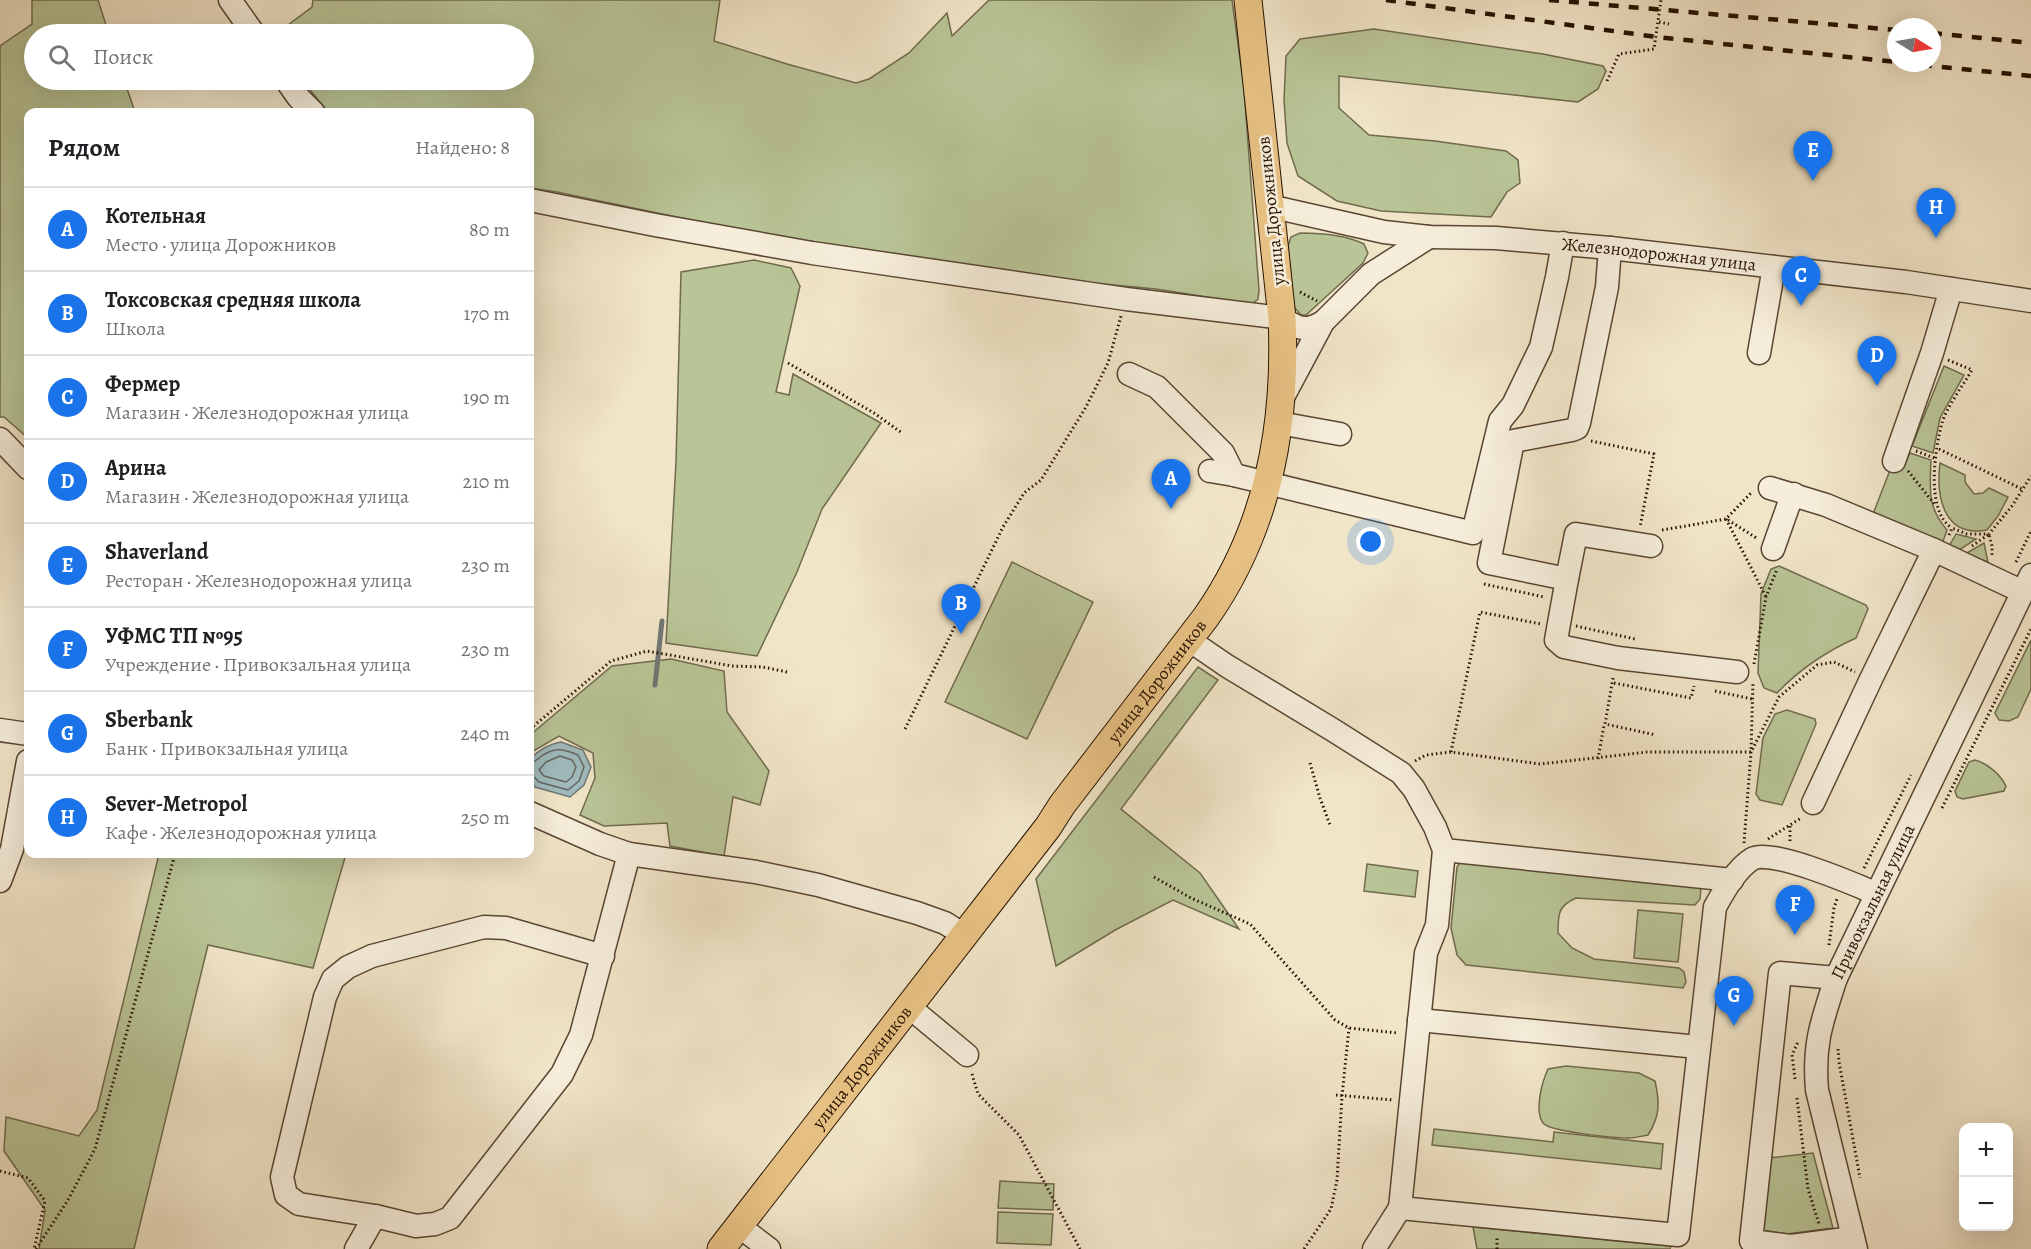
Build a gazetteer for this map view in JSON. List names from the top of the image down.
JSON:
{
  "streets": {
    "main road": ["улица Дорожников"],
    "street": ["Железнодорожная улица", "Привокзальная улица"]
  },
  "crossings": [
    ["улица Дорожников", "Железнодорожная улица"]
  ],
  "north": "right",
  "page": {
    "search": "Поиск",
    "heading": ["Рядом", "Найдено: 8"],
    "pins": [
      "E",
      "H",
      "C",
      "D",
      "A",
      "B",
      "F",
      "G"
    ],
    "list": [
      {
        "mark": "A",
        "name": "Котельная",
        "note": "Место · улица Дорожников",
        "value": "80 m"
      },
      {
        "mark": "B",
        "name": "Токсовская средняя школа",
        "note": "Школа",
        "value": "170 m"
      },
      {
        "mark": "C",
        "name": "Фермер",
        "note": "Магазин · Железнодорожная улица",
        "value": "190 m"
      },
      {
        "mark": "D",
        "name": "Арина",
        "note": "Магазин · Железнодорожная улица",
        "value": "210 m"
      },
      {
        "mark": "E",
        "name": "Shaverland",
        "note": "Ресторан · Железнодорожная улица",
        "value": "230 m"
      },
      {
        "mark": "F",
        "name": "УФМС ТП №95",
        "note": "Учреждение · Привокзальная улица",
        "value": "230 m"
      },
      {
        "mark": "G",
        "name": "Sberbank",
        "note": "Банк · Привокзальная улица",
        "value": "240 m"
      },
      {
        "mark": "H",
        "name": "Sever-Metropol",
        "note": "Кафе · Железнодорожная улица",
        "value": "250 m"
      }
    ],
    "map_buttons": ["+", "−"]
  }
}
